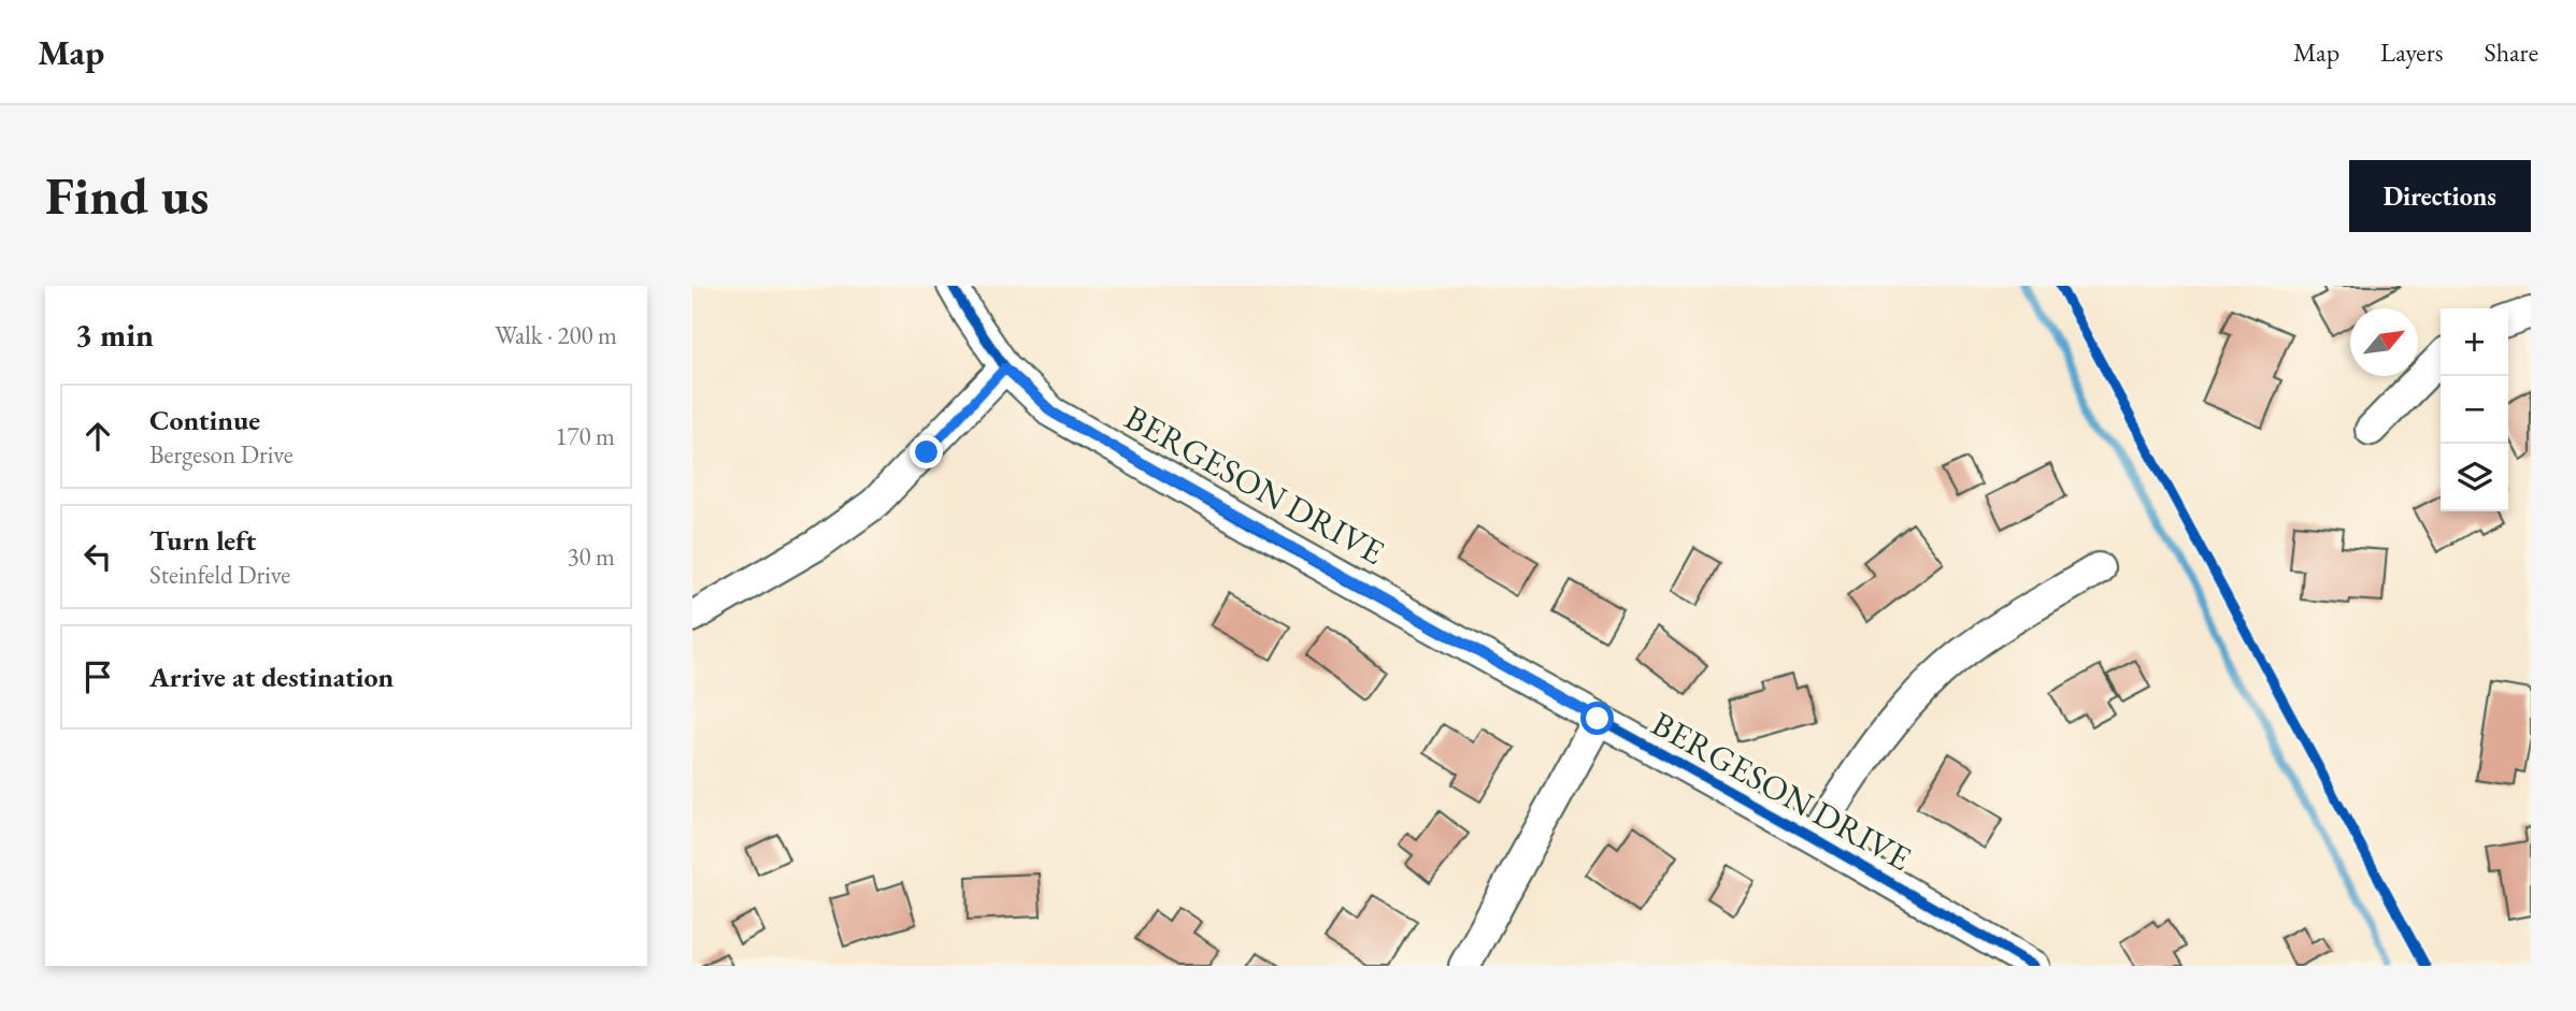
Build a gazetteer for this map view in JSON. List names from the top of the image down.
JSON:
{
  "streets": {
    "street": ["BERGESON DRIVE"]
  },
  "north": "top right",
  "page": {
    "header": "Map",
    "nav": ["Map", "Layers", "Share"],
    "buttons": "Directions",
    "title": "Find us",
    "heading": ["3 min", "Walk · 200 m"],
    "map_buttons": ["+", "−"],
    "list": [
      ["Continue", "Bergeson Drive", "170 m"],
      ["Turn left", "Steinfeld Drive", "30 m"],
      "Arrive at destination"
    ]
  }
}
